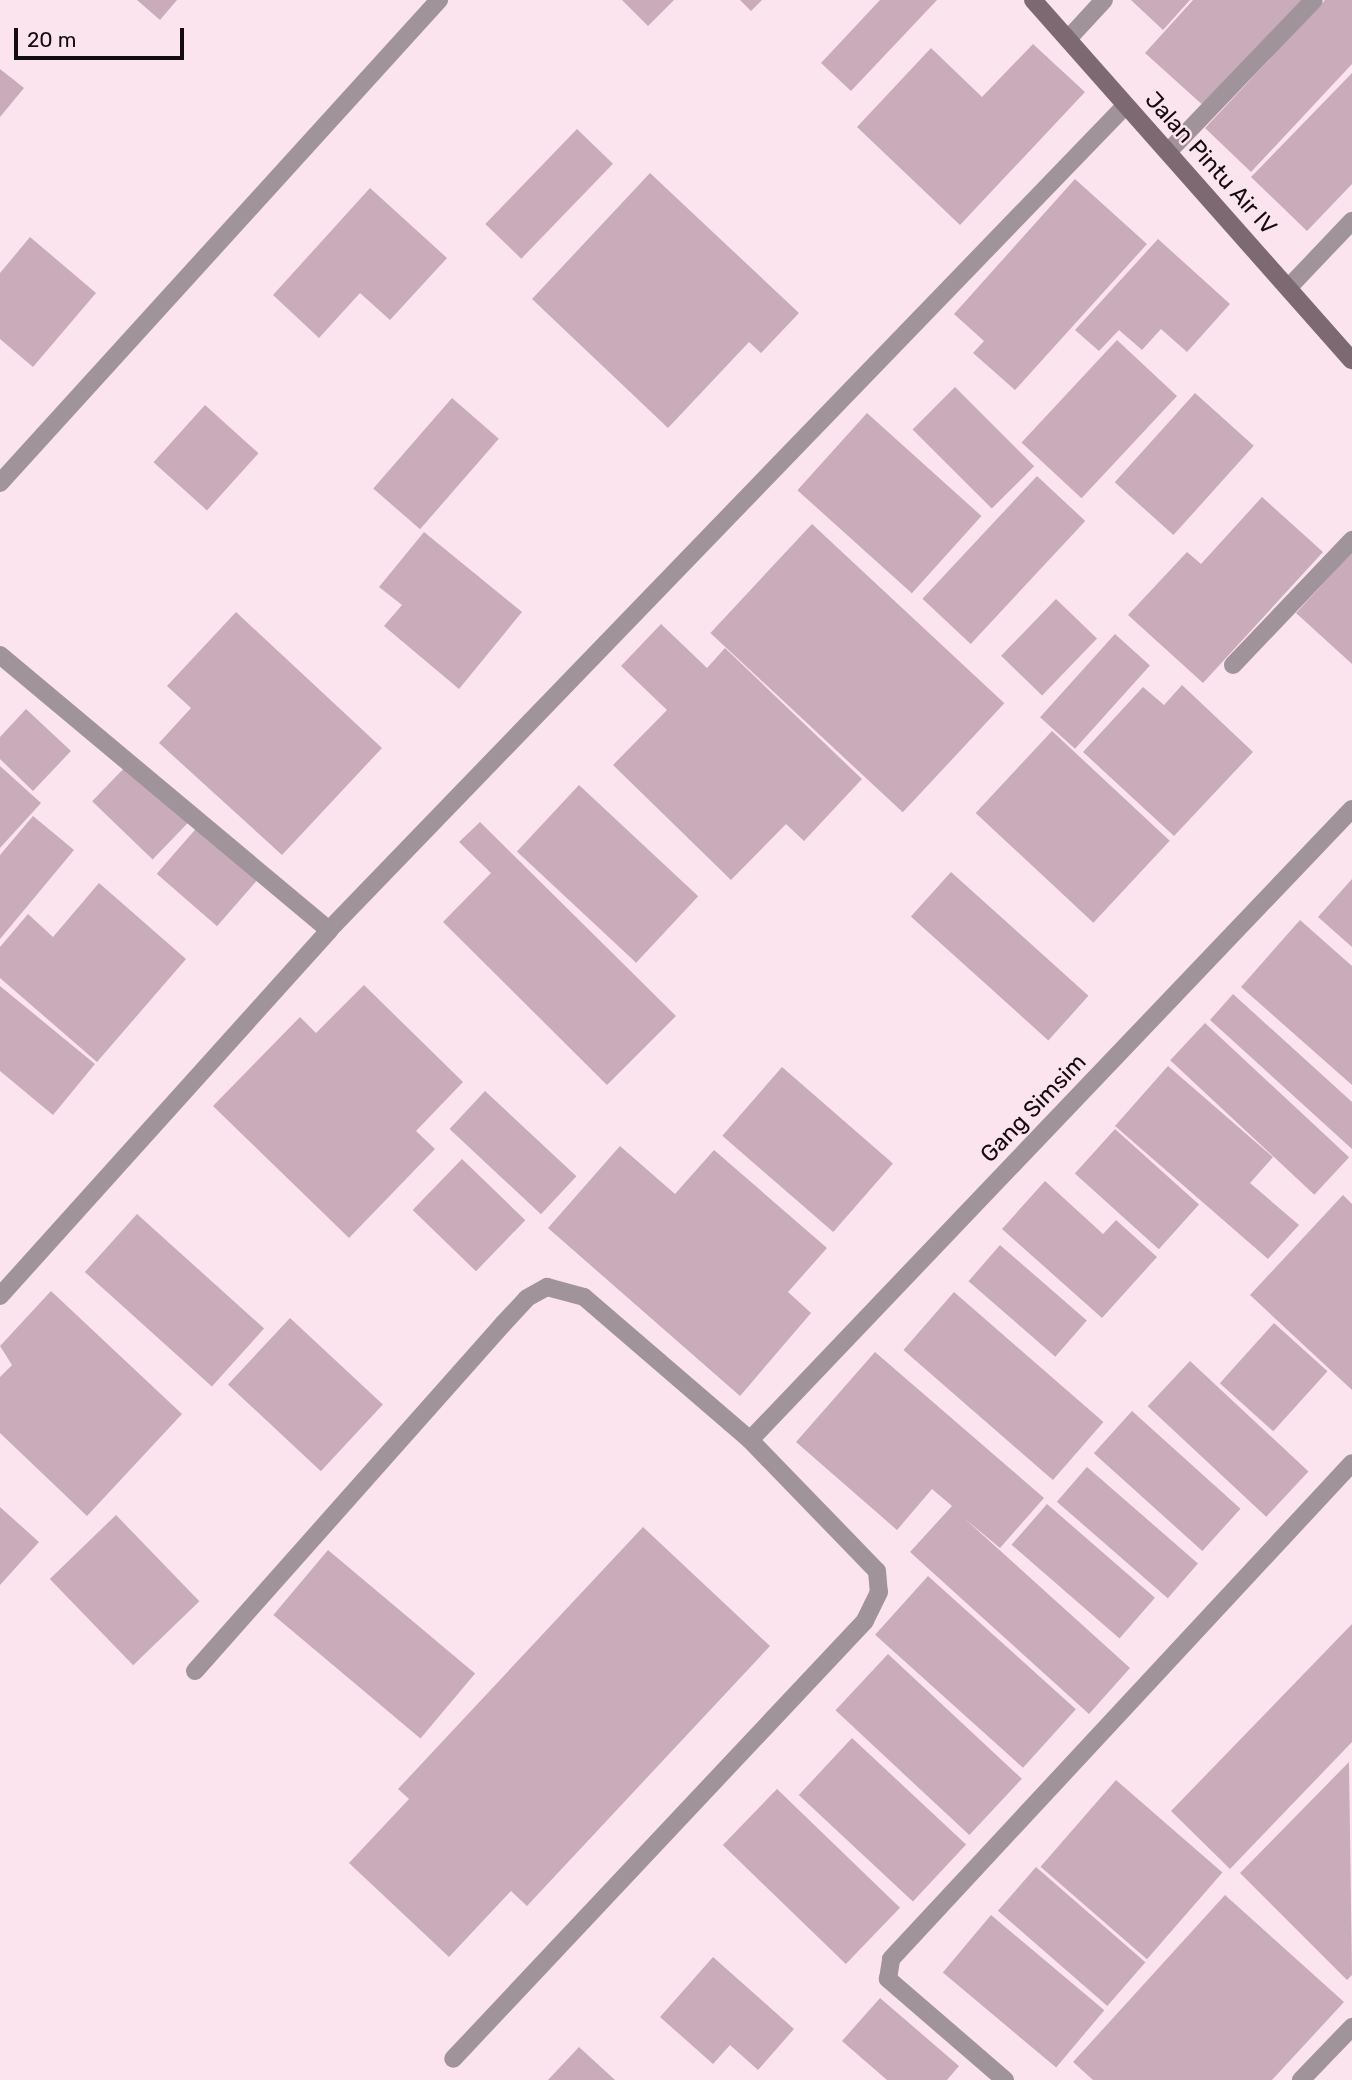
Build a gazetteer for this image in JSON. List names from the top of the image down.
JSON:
{
  "streets": {
    "main road": ["Jalan Pintu Air IV"],
    "street": ["Gang Simsim"]
  },
  "scale_bar": "20 m"
}
